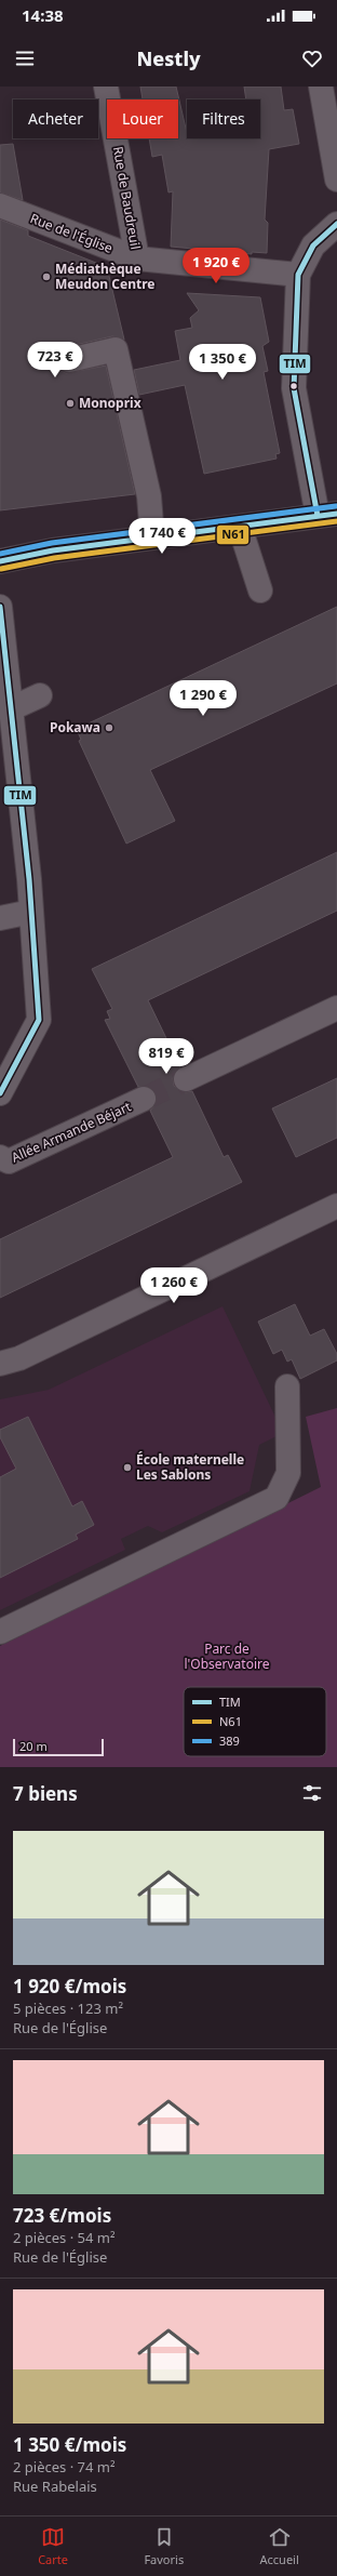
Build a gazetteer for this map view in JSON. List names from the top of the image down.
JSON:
{
  "streets": {
    "street": ["Rue de Baudreuil", "Rue de l'Église", "Allée Armande Béjart"]
  },
  "crossings": [
    ["Rue de Baudreuil", "Rue de l'Église"]
  ],
  "parks": ["Parc de l'Observatoire"],
  "places": [
    "Médiathèque Meudon Centre",
    "Monoprix",
    "Pokawa",
    "École maternelle Les Sablons"
  ],
  "lines": ["transit line TIM", "transit line 389", "transit line N61"],
  "legend": ["TIM", "N61", "389"],
  "scale_bar": "20 m",
  "page": {
    "status": "14:38",
    "header": "Nestly",
    "chip": ["Acheter", "Louer", "Filtres"],
    "price": [
      "1 920 €",
      "723 €",
      "1 350 €",
      "1 740 €",
      "1 290 €",
      "819 €",
      "1 260 €"
    ],
    "scale": "20 m",
    "heading": "7 biens",
    "list": [
      {
        "name": "1 920 €/mois",
        "note": "5 pièces · 123 m² · Rue de l'Église"
      },
      {
        "name": "723 €/mois",
        "note": "2 pièces · 54 m² · Rue de l'Église"
      },
      {
        "name": "1 350 €/mois",
        "note": "2 pièces · 74 m² · Rue Rabelais"
      }
    ],
    "tabs": ["Carte", "Favoris", "Accueil"]
  }
}
